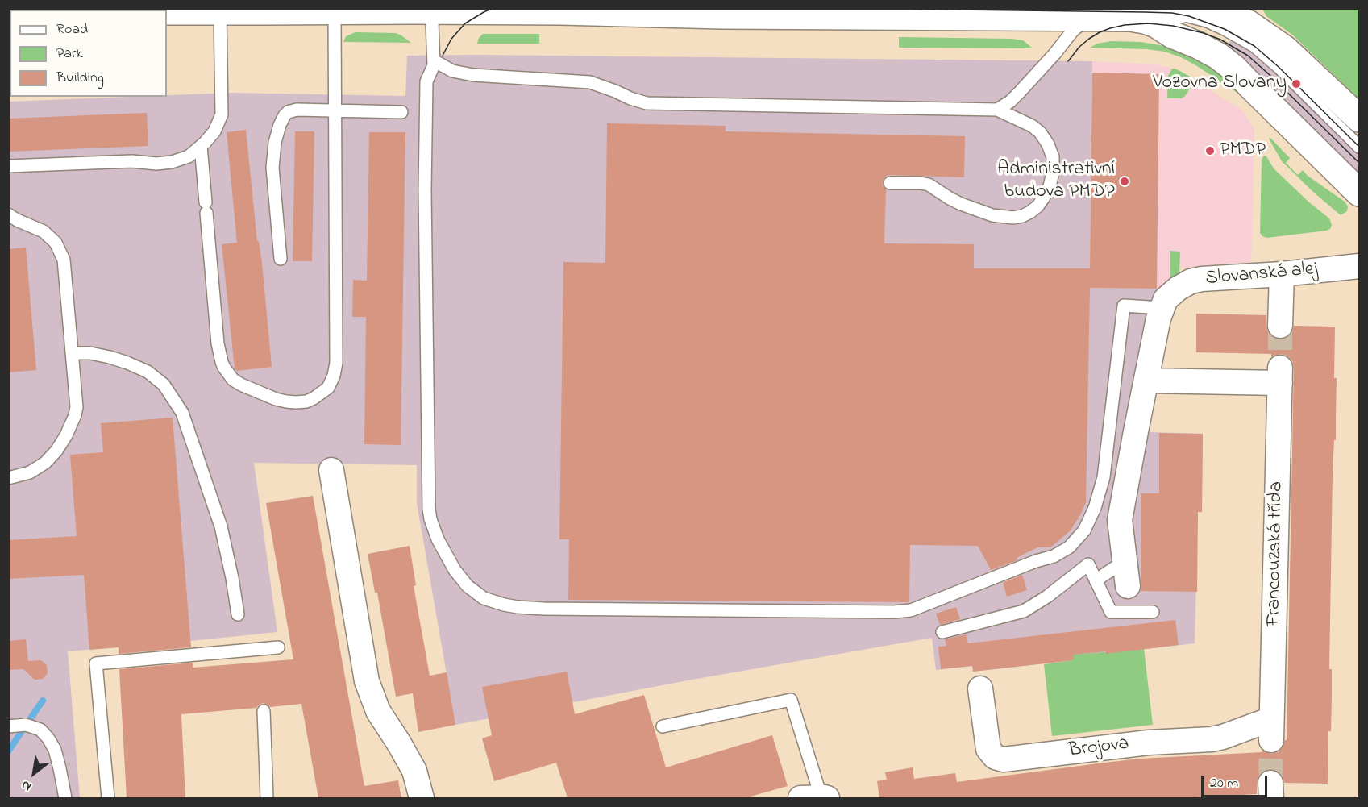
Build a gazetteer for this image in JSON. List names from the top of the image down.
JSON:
{
  "streets": {
    "street": ["Slovanská alej", "Francouzská třída", "Brojova"]
  },
  "crossings": [
    ["Slovanská alej", "Francouzská třída"],
    ["Francouzská třída", "Brojova"]
  ],
  "places": ["Vozovna Slovany", "PMDP", "Administrativní budova PMDP"],
  "legend": ["Road", "Park", "Building"],
  "scale_bar": "20 m",
  "north": "bottom left"
}
